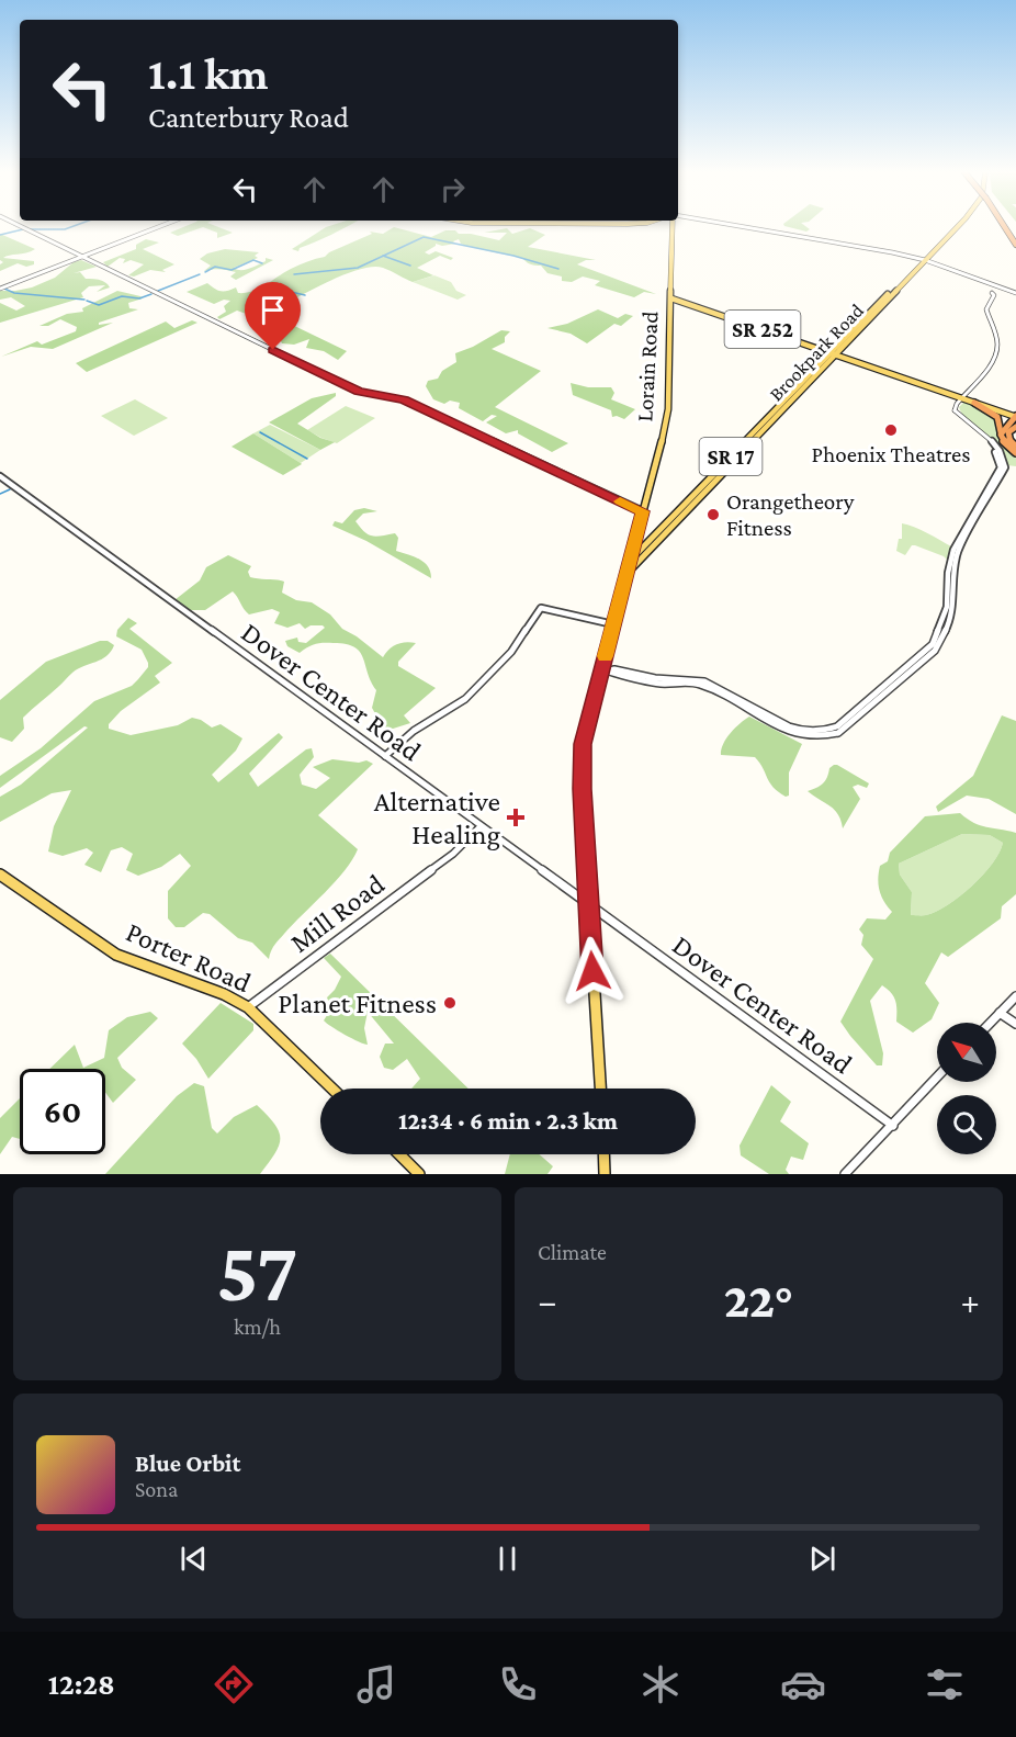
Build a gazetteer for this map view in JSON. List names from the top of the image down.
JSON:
{
  "streets": {
    "main road": [
      "SR 252",
      "Brookpark Road",
      "Lorain Road",
      "SR 17",
      "Porter Road"
    ],
    "street": ["Dover Center Road", "Mill Road"]
  },
  "crossings": [
    ["SR 252", "Brookpark Road"],
    ["SR 252", "Lorain Road"],
    ["Brookpark Road", "Lorain Road"],
    ["Lorain Road", "Dover Center Road"],
    ["Dover Center Road", "Mill Road"],
    ["Mill Road", "Porter Road"]
  ],
  "places": {
    "other": ["Phoenix Theatres", "Orangetheory Fitness", "Planet Fitness"],
    "health": ["Alternative Healing"]
  },
  "north": "top left",
  "page": {
    "turn": ["1.1 km", "Canterbury Road"],
    "limit": "60",
    "trip": "12:34 · 6 min · 2.3 km",
    "tile": [
      ["57", "km/h"],
      "Climate"
    ],
    "heat": ["−", "22°", "+"],
    "song": ["Blue Orbit", "Sona"],
    "tabs": "12:28"
  }
}
